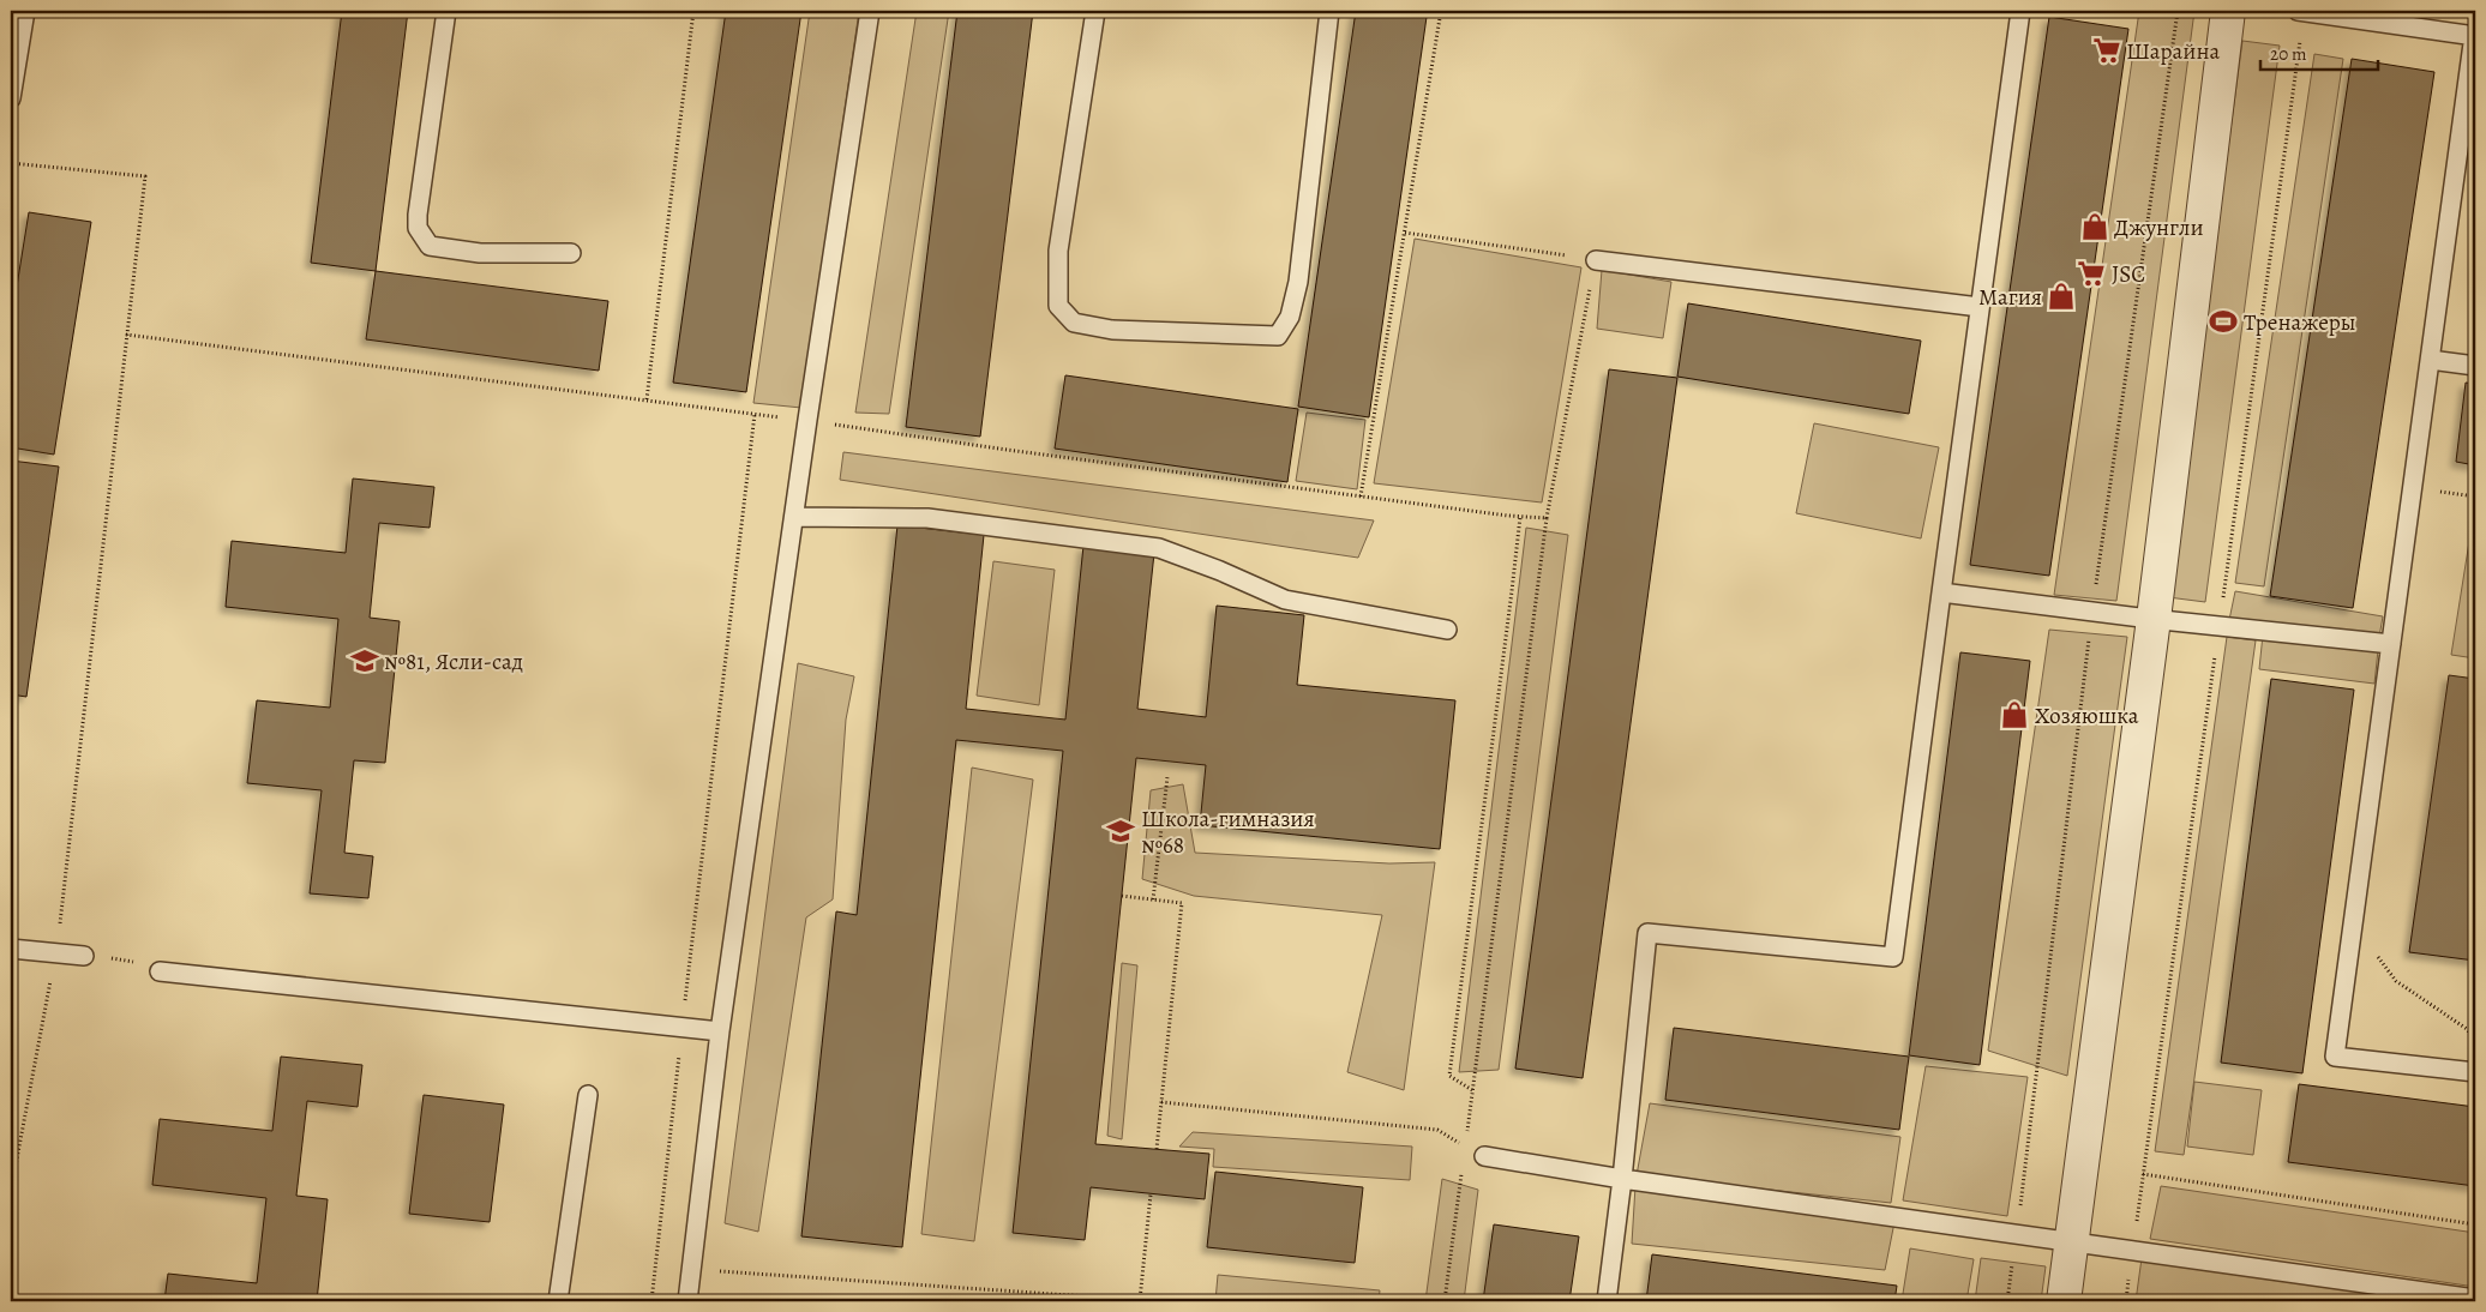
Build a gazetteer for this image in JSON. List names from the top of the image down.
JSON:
{
  "places": {
    "supermarket": ["Шарайна", "JSC"],
    "shop": ["Джунгли", "Магия", "Хозяюшка"],
    "sports": ["Тренажеры"],
    "school or university": ["№81, Ясли-сад", "Школа-гимназия №68"]
  },
  "scale_bar": "20 m"
}
